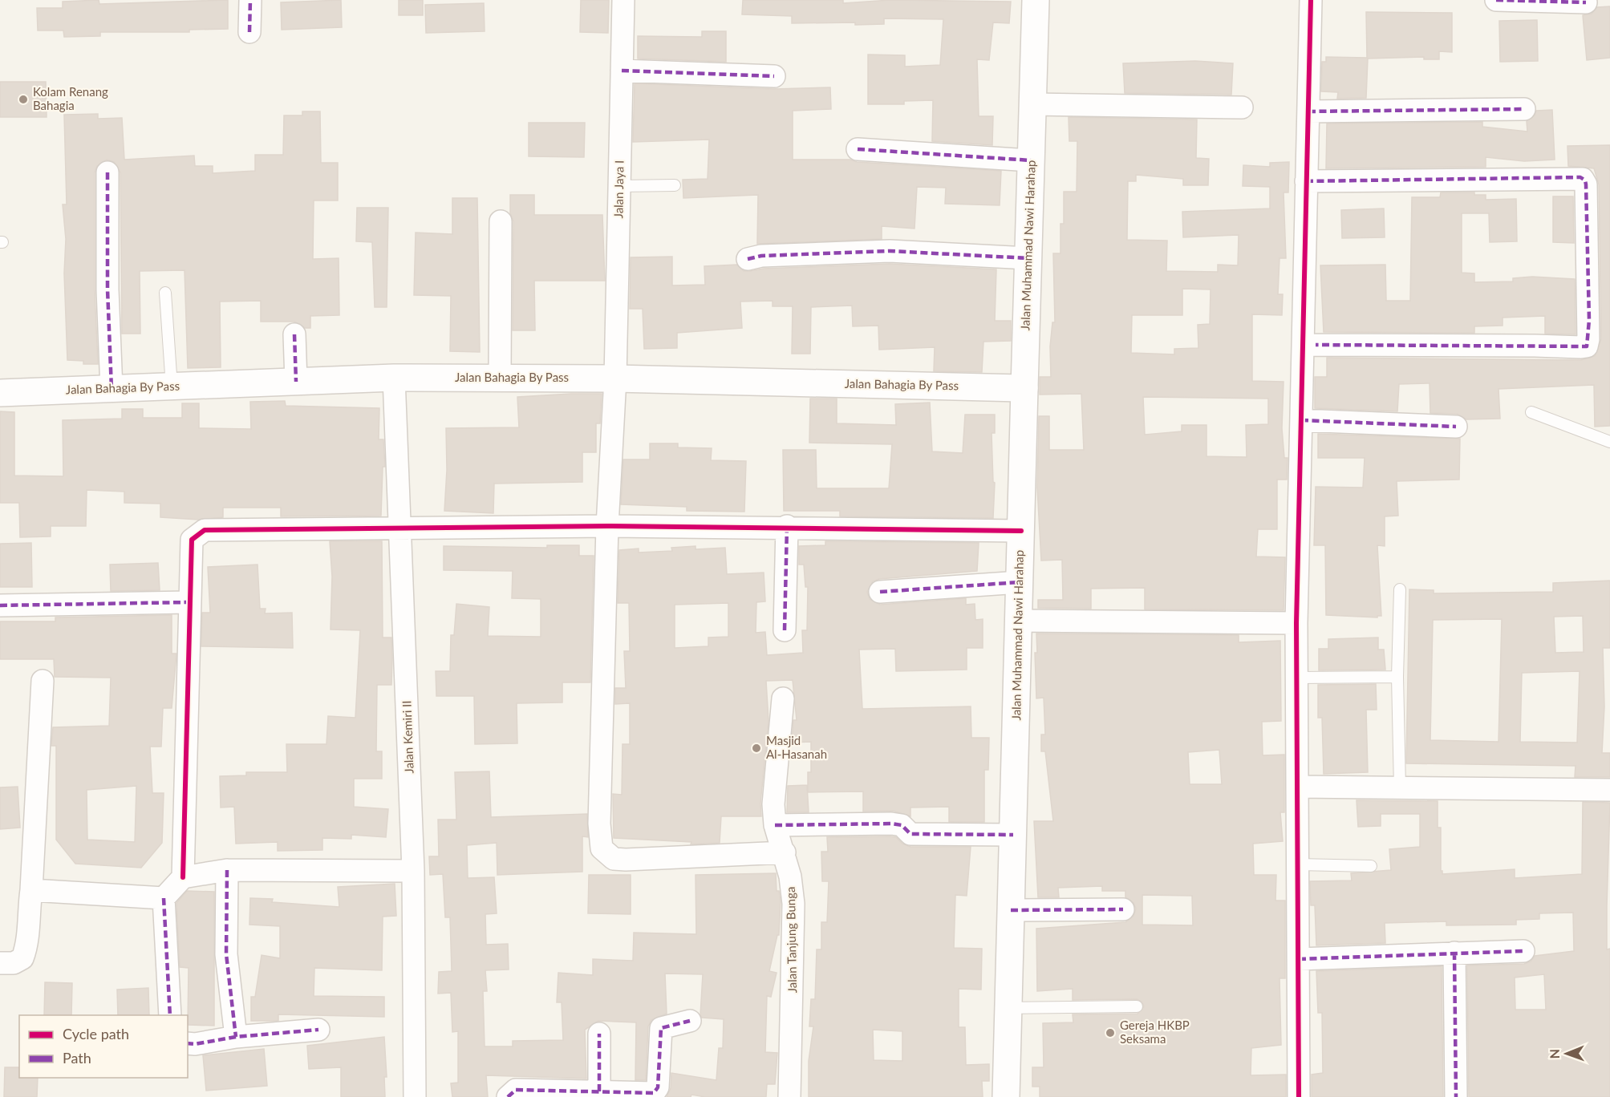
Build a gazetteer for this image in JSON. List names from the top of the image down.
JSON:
{
  "streets": {
    "main road": ["Jalan Muhammad Nawi Harahap", "Jalan Bahagia By Pass"],
    "street": ["Jalan Jaya I", "Jalan Kemiri II", "Jalan Tanjung Bunga"]
  },
  "crossings": [
    ["Jalan Jaya I", "Jalan Bahagia By Pass"],
    ["Jalan Jaya I", "Jalan Tanjung Bunga"],
    ["Jalan Muhammad Nawi Harahap", "Jalan Bahagia By Pass"],
    ["Jalan Bahagia By Pass", "Jalan Kemiri II"]
  ],
  "places": ["Kolam Renang Bahagia", "Masjid Al-Hasanah", "Gereja HKBP Seksama"],
  "legend": ["Cycle path", "Path"],
  "north": "left"
}
